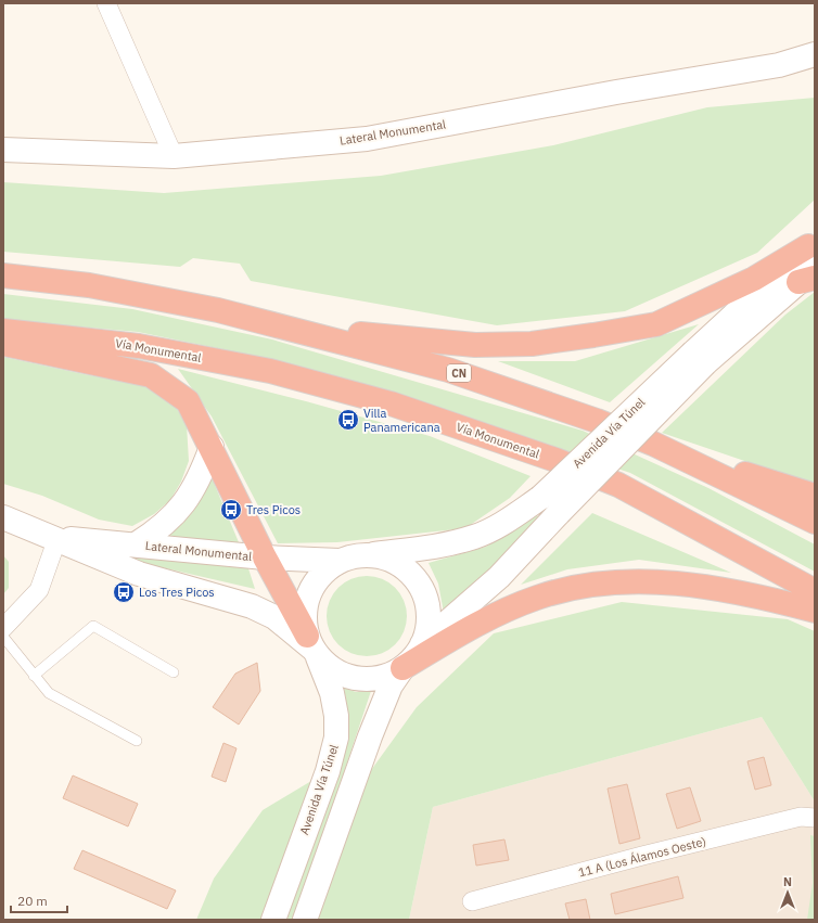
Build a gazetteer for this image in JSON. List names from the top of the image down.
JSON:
{
  "streets": {
    "highway": ["Vía Monumental", "CN"],
    "main road": ["Lateral Monumental", "Avenida Vía Túnel"],
    "street": ["11 A (Los Álamos Oeste)"]
  },
  "crossings": [
    ["Lateral Monumental", "Avenida Vía Túnel"]
  ],
  "places": {
    "bus stop": ["Villa Panamericana", "Tres Picos", "Los Tres Picos"]
  },
  "scale_bar": "20 m",
  "north": "top"
}
